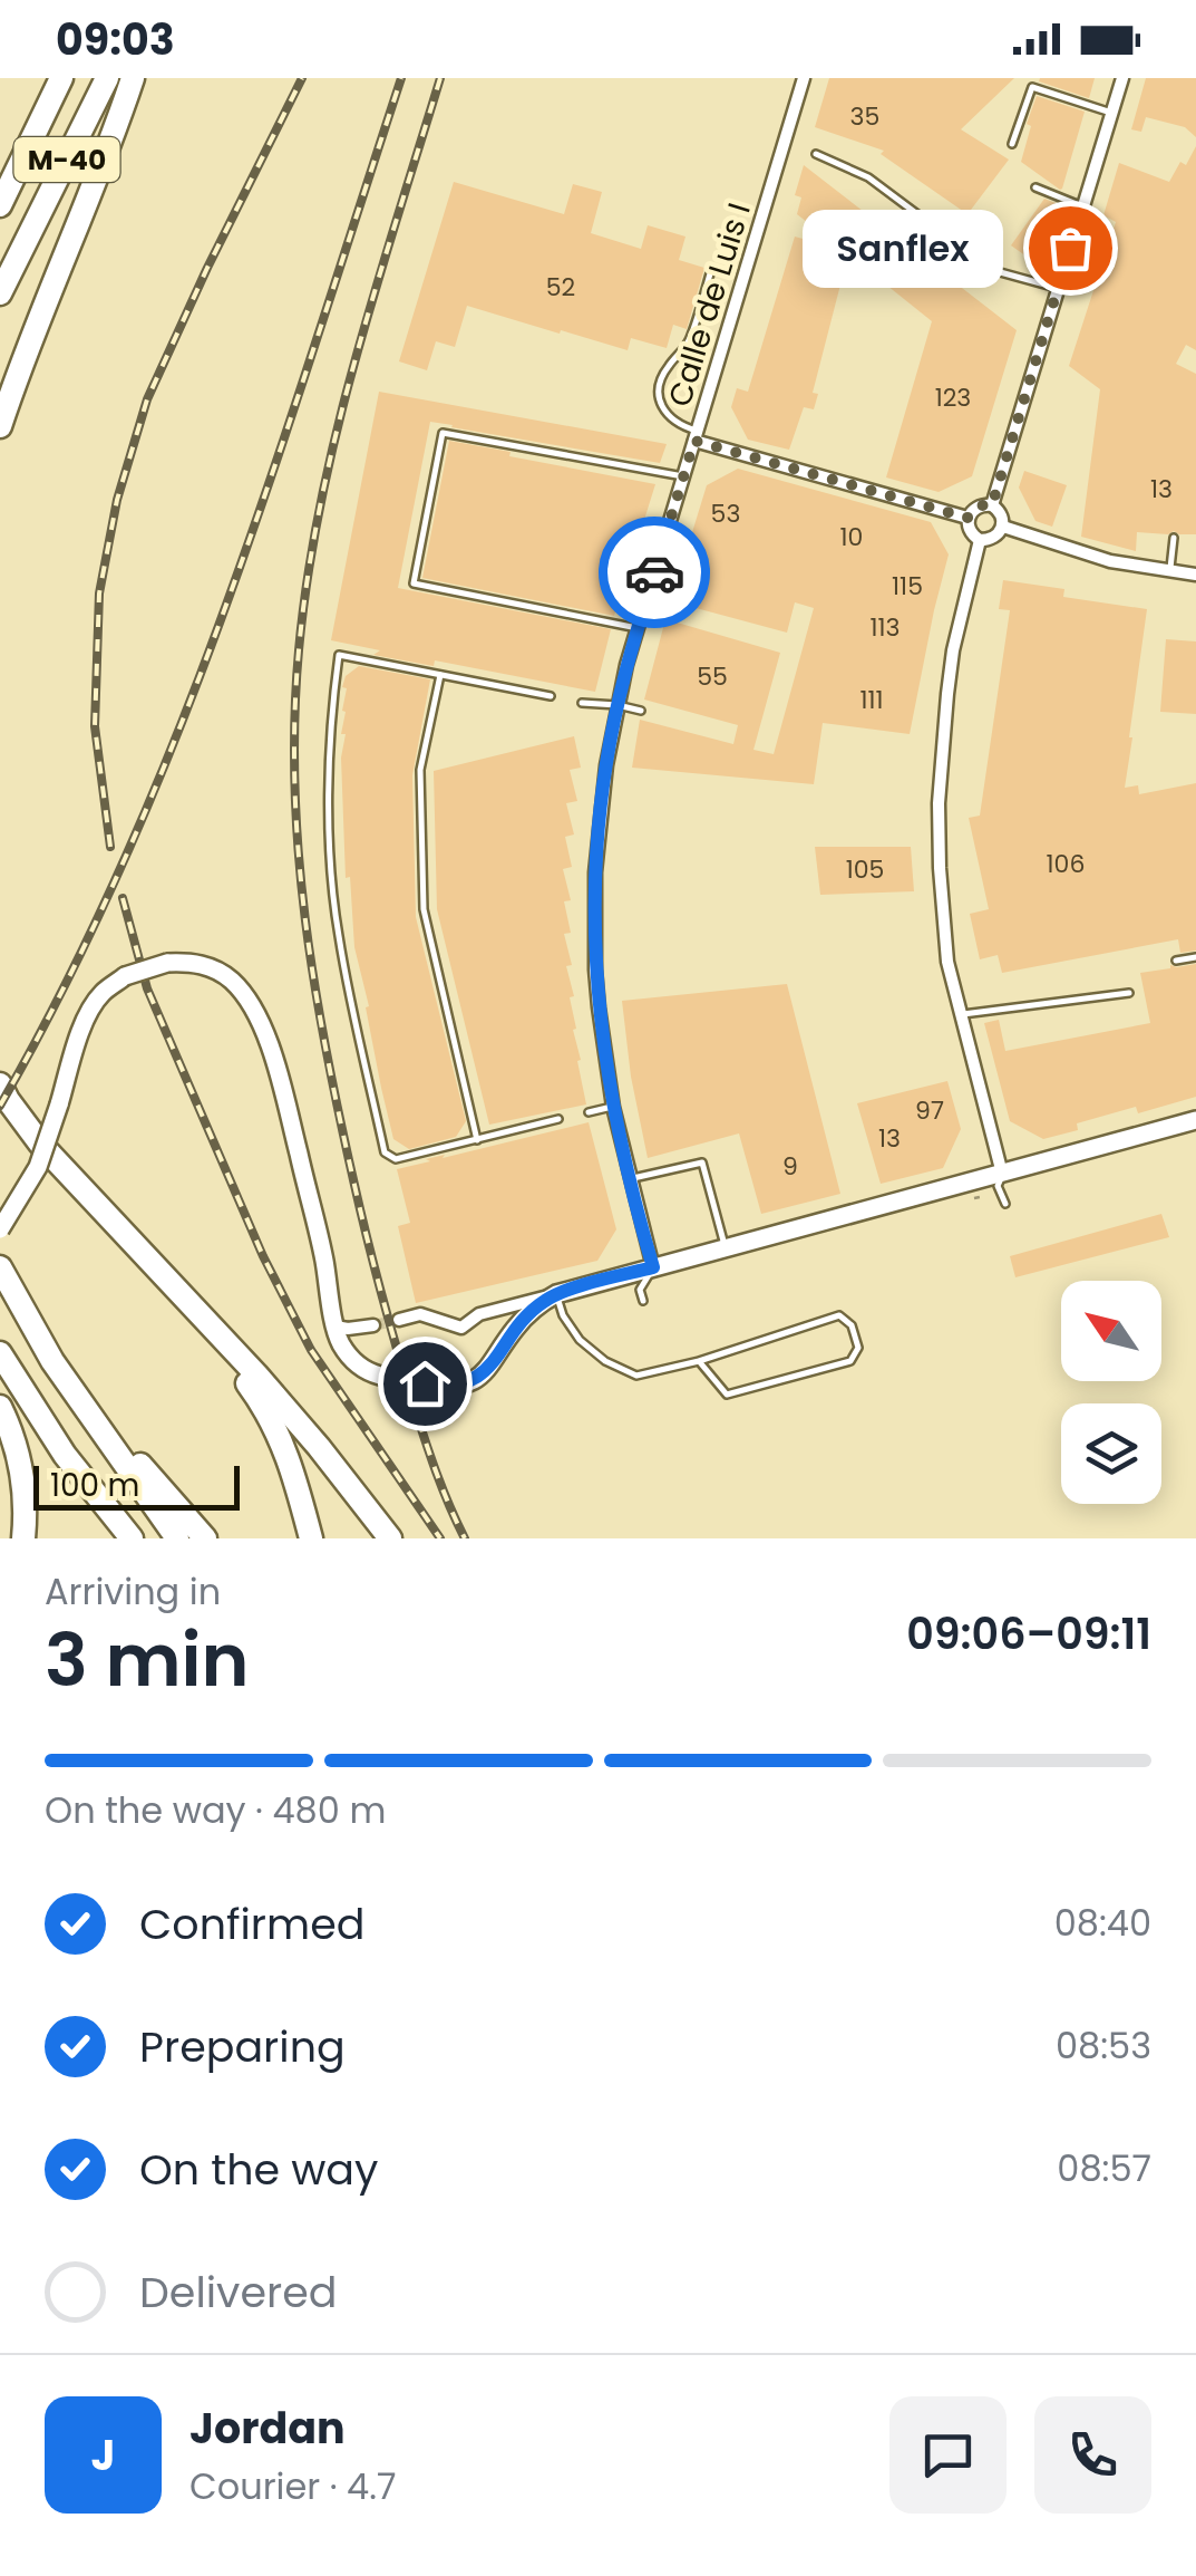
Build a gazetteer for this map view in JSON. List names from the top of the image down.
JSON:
{
  "streets": {
    "highway": ["M-40"],
    "street": ["Calle de Luis I"]
  },
  "places": ["Sanflex"],
  "house_numbers": [
    "35",
    "52",
    "123",
    "13",
    "53",
    "10",
    "115",
    "113",
    "55",
    "111",
    "106",
    "105",
    "97",
    "13",
    "9"
  ],
  "scale_bar": "100 m",
  "north": "top left",
  "page": {
    "status": "09:03",
    "bubble": "Sanflex",
    "scale": "100 m",
    "heading": ["3 min", "Arriving in", "09:06–09:11"],
    "panel": ["Jordan", "Courier · 4.7"],
    "bar": "On the way · 480 m",
    "list": [
      ["Confirmed", "08:40"],
      ["Preparing", "08:53"],
      ["On the way", "08:57"],
      "Delivered"
    ],
    "round": "J"
  }
}
